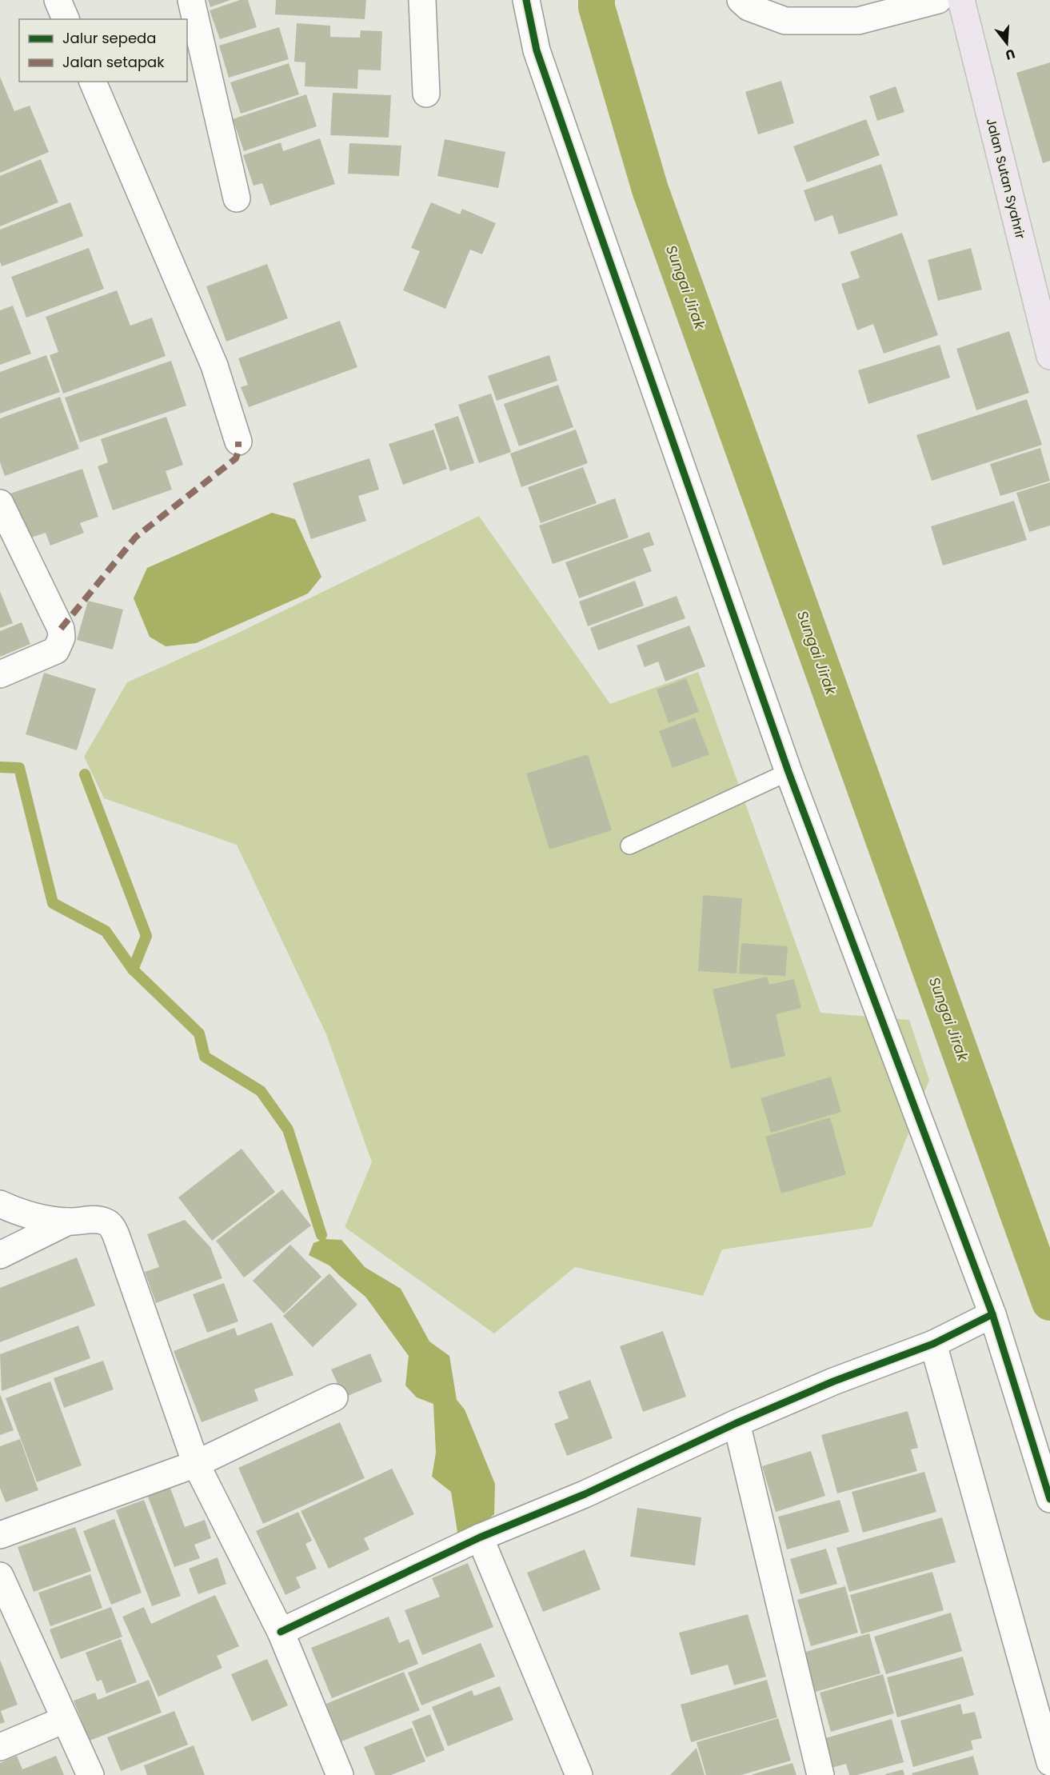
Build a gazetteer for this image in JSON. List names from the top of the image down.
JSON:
{
  "streets": {
    "main road": ["Jalan Sutan Syahrir"]
  },
  "water": ["Sungai Jirak"],
  "legend": ["Jalur sepeda", "Jalan setapak"],
  "north": "bottom"
}
